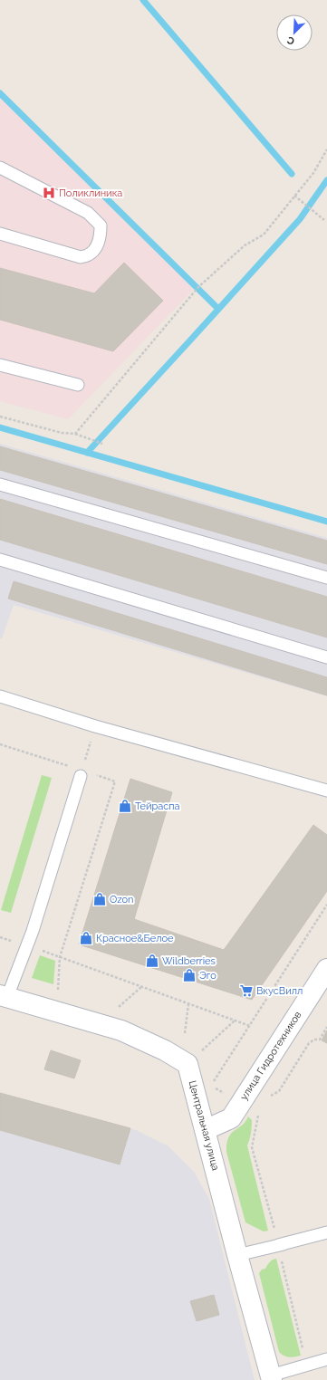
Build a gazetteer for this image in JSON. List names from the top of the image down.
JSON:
{
  "streets": {
    "street": ["улица Гидротехников", "Центральная улица"]
  },
  "crossings": [
    ["улица Гидротехников", "Центральная улица"]
  ],
  "places": {
    "hospital": ["Поликлиника"],
    "shop": [
      "Тейраспа",
      "Ozon",
      "Красное&Белое",
      "Wildberries",
      "Эго"
    ],
    "supermarket": ["ВкусВилл"]
  },
  "north": "bottom left"
}
